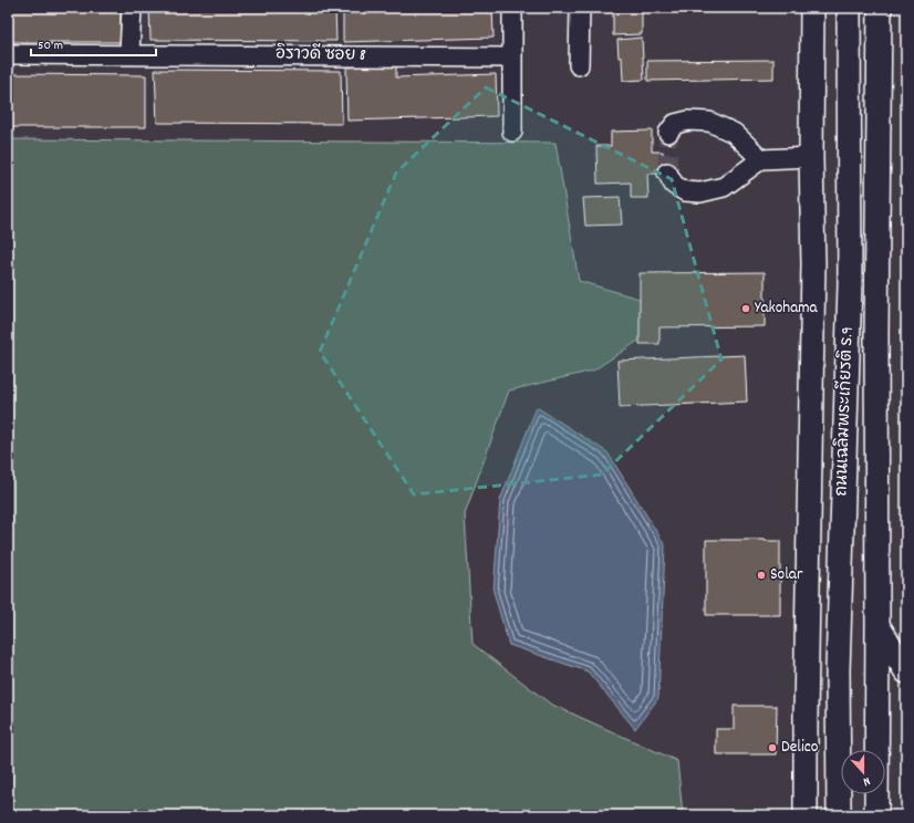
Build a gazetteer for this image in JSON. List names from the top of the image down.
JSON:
{
  "streets": {
    "main road": ["ถนนเฉลิมพระเกียรติ ร.9"],
    "street": ["อิราวดี ซอย 8"]
  },
  "places": ["Yakohama", "Solar", "Delico"],
  "scale_bar": "50 m",
  "north": "bottom"
}
